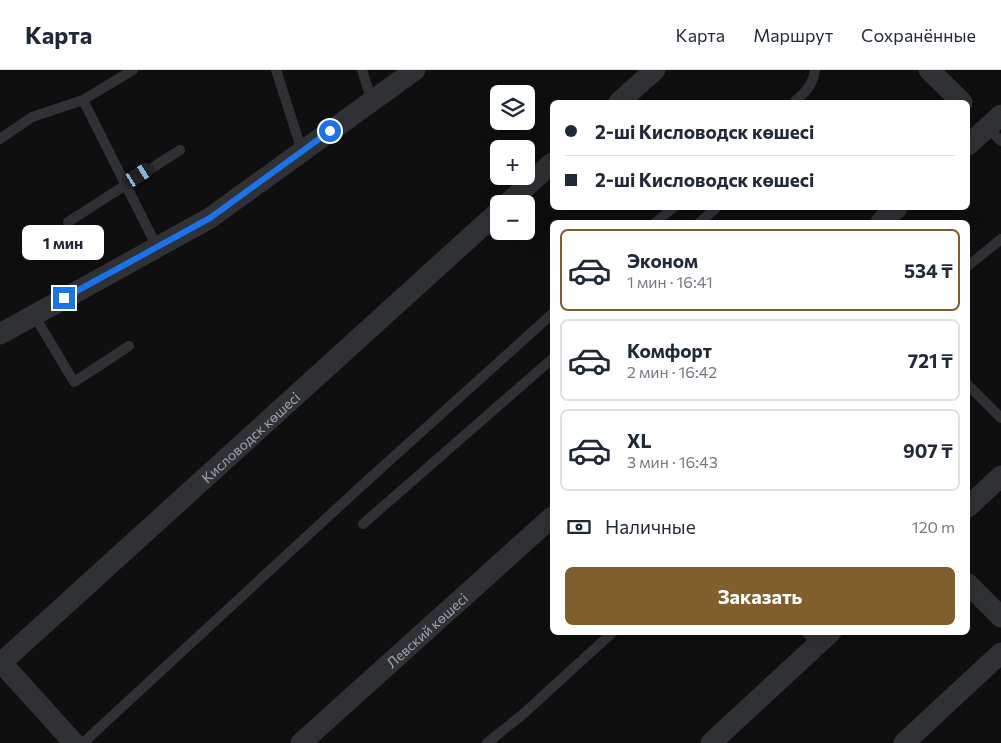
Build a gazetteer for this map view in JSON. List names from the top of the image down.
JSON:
{
  "streets": {
    "street": ["Кисловодск көшесі", "Левский көшесі"]
  },
  "page": {
    "header": "Карта",
    "nav": ["Карта", "Маршрут", "Сохранённые"],
    "map_buttons": ["+", "−"],
    "banner": ["2-ші Кисловодск көшесі", "2-ші Кисловодск көшесі"],
    "bubble": "1 мин",
    "list": [
      {
        "name": "Эконом",
        "note": "1 мин · 16:41",
        "value": "534 ₸"
      },
      {
        "name": "Комфорт",
        "note": "2 мин · 16:42",
        "value": "721 ₸"
      },
      {
        "name": "XL",
        "note": "3 мин · 16:43",
        "value": "907 ₸"
      }
    ],
    "pay": ["Наличные", "120 m"],
    "buttons": "Заказать"
  }
}
